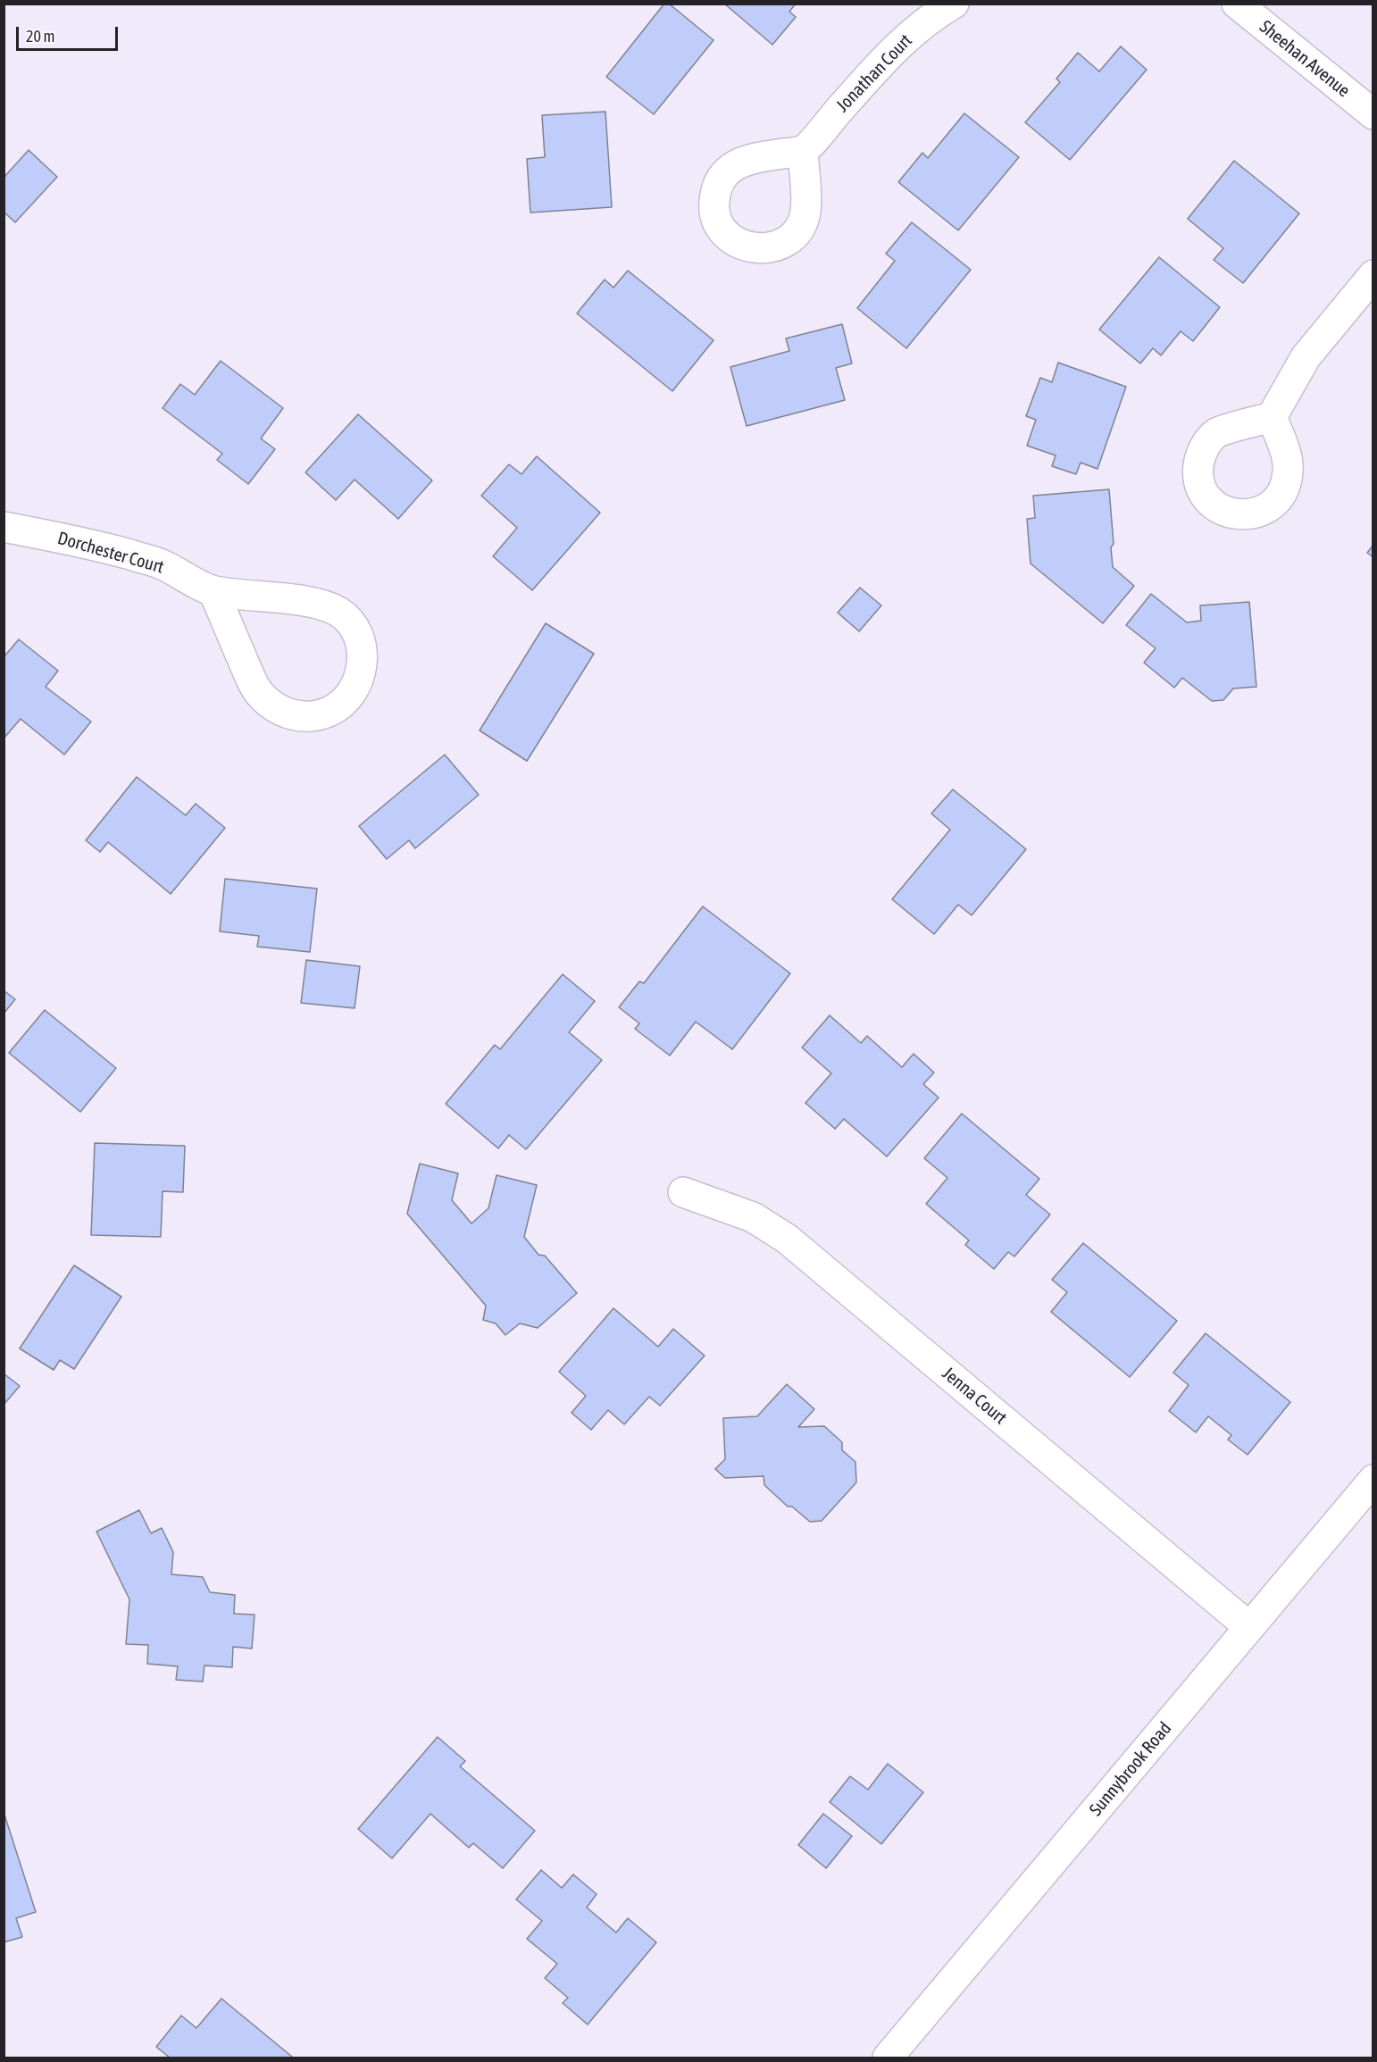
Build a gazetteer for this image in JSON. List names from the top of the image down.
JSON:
{
  "streets": {
    "street": [
      "Sheehan Avenue",
      "Jonathan Court",
      "Dorchester Court",
      "Jenna Court",
      "Sunnybrook Road"
    ]
  },
  "crossings": [
    ["Jenna Court", "Sunnybrook Road"]
  ],
  "scale_bar": "20 m"
}
